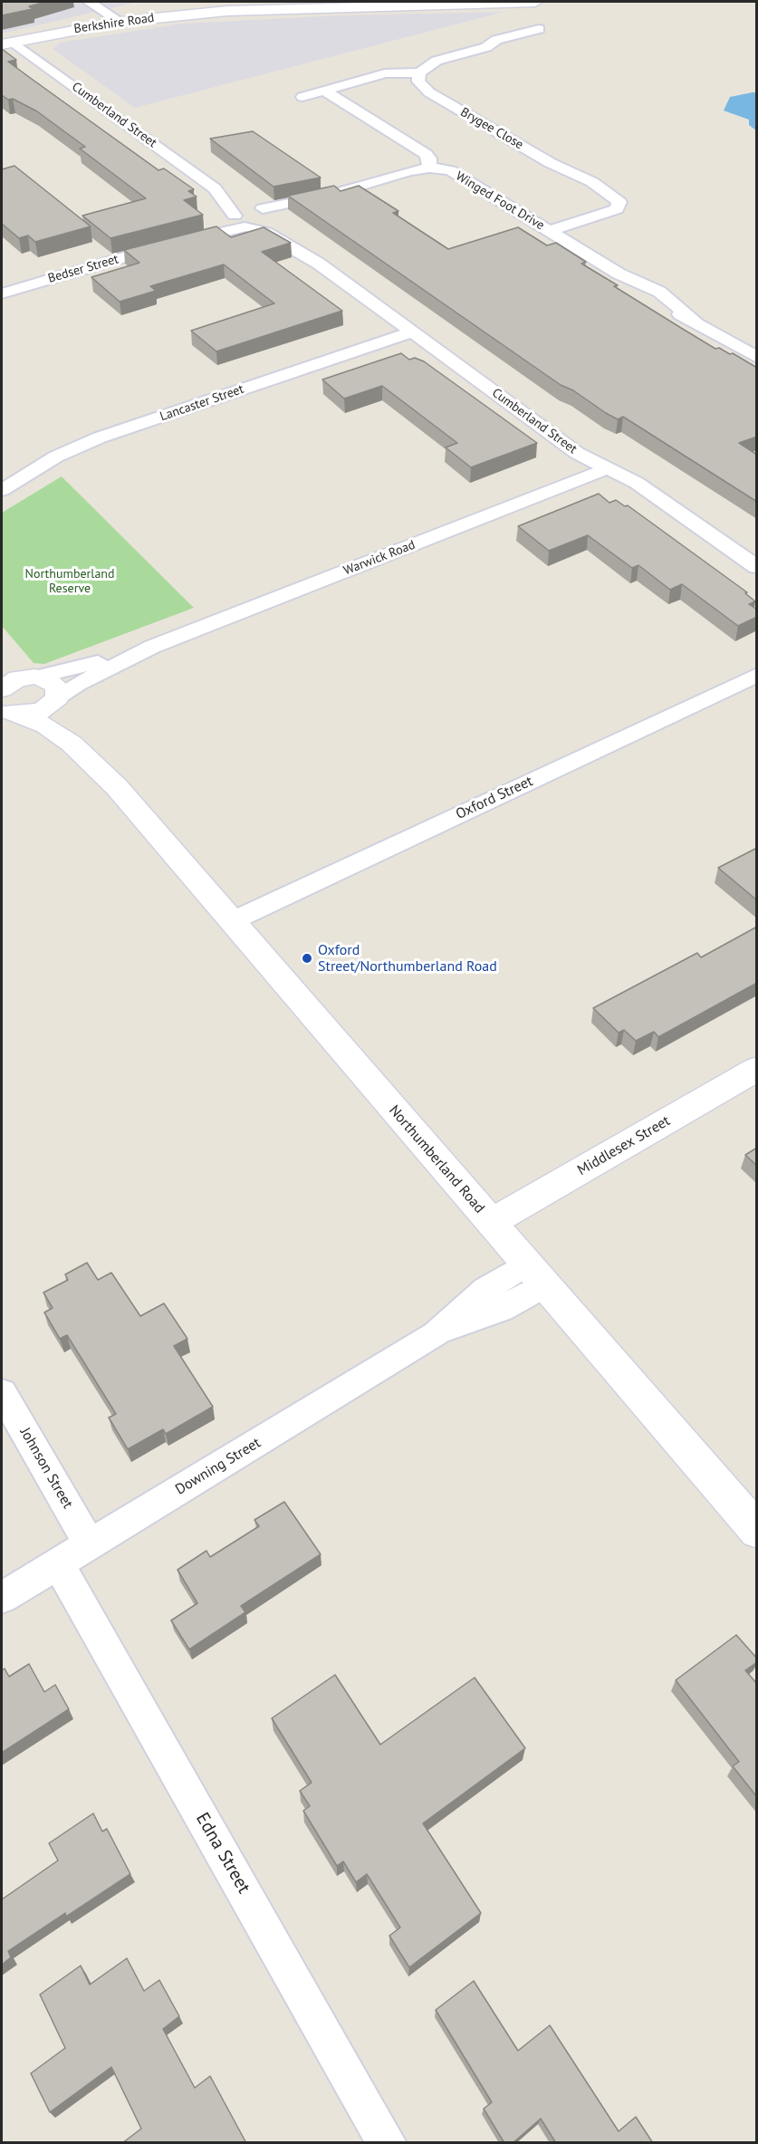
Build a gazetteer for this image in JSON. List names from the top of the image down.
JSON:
{
  "streets": {
    "street": [
      "Berkshire Road",
      "Cumberland Street",
      "Brygee Close",
      "Winged Foot Drive",
      "Bedser Street",
      "Lancaster Street",
      "Warwick Road",
      "Oxford Street",
      "Middlesex Street",
      "Northumberland Road",
      "Downing Street",
      "Johnson Street",
      "Edna Street"
    ]
  },
  "crossings": [
    ["Berkshire Road", "Cumberland Street"],
    ["Cumberland Street", "Bedser Street"],
    ["Cumberland Street", "Lancaster Street"],
    ["Cumberland Street", "Warwick Road"],
    ["Brygee Close", "Winged Foot Drive"],
    ["Warwick Road", "Northumberland Road"],
    ["Oxford Street", "Northumberland Road"],
    ["Middlesex Street", "Northumberland Road"],
    ["Northumberland Road", "Downing Street"],
    ["Downing Street", "Johnson Street"],
    ["Downing Street", "Edna Street"]
  ],
  "parks": ["Northumberland Reserve"],
  "places": ["Oxford Street/Northumberland Road"]
}
